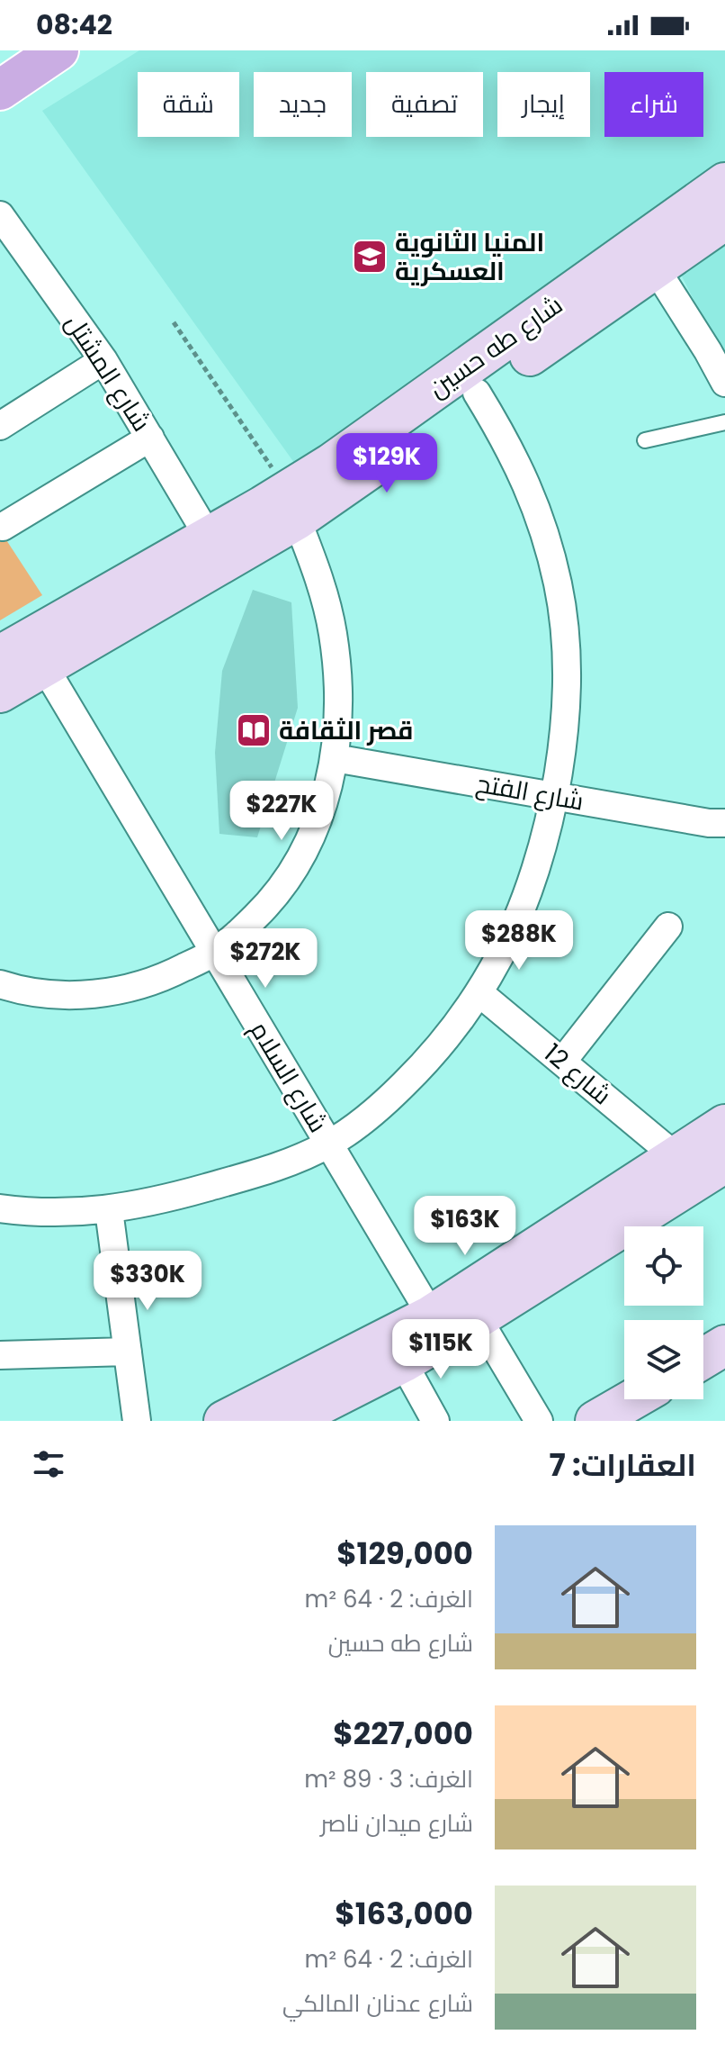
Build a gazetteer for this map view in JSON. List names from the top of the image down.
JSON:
{
  "streets": {
    "main road": ["شارع طه حسين"],
    "street": [
      "شارع المشتل",
      "شارع الفتح",
      "شارع 12",
      "شارع السلام"
    ]
  },
  "crossings": [
    ["شارع طه حسين", "شارع المشتل"],
    ["شارع طه حسين", "شارع السلام"]
  ],
  "places": {
    "school or university": ["المنيا الثانوية العسكرية"],
    "library": ["قصر الثقافة"]
  },
  "page": {
    "status": "08:42",
    "chip": [
      "شراء",
      "إيجار",
      "تصفية",
      "جديد",
      "شقة"
    ],
    "price": [
      "$129K",
      "$227K",
      "$288K",
      "$272K",
      "$163K",
      "$330K",
      "$115K"
    ],
    "heading": "العقارات: 7",
    "list": [
      {
        "name": "$129,000",
        "note": "الغرف: 2 · 64 m² · شارع طه حسين"
      },
      {
        "name": "$227,000",
        "note": "الغرف: 3 · 89 m² · شارع ميدان ناصر"
      },
      {
        "name": "$163,000",
        "note": "الغرف: 2 · 64 m² · شارع عدنان المالكي"
      }
    ]
  }
}
